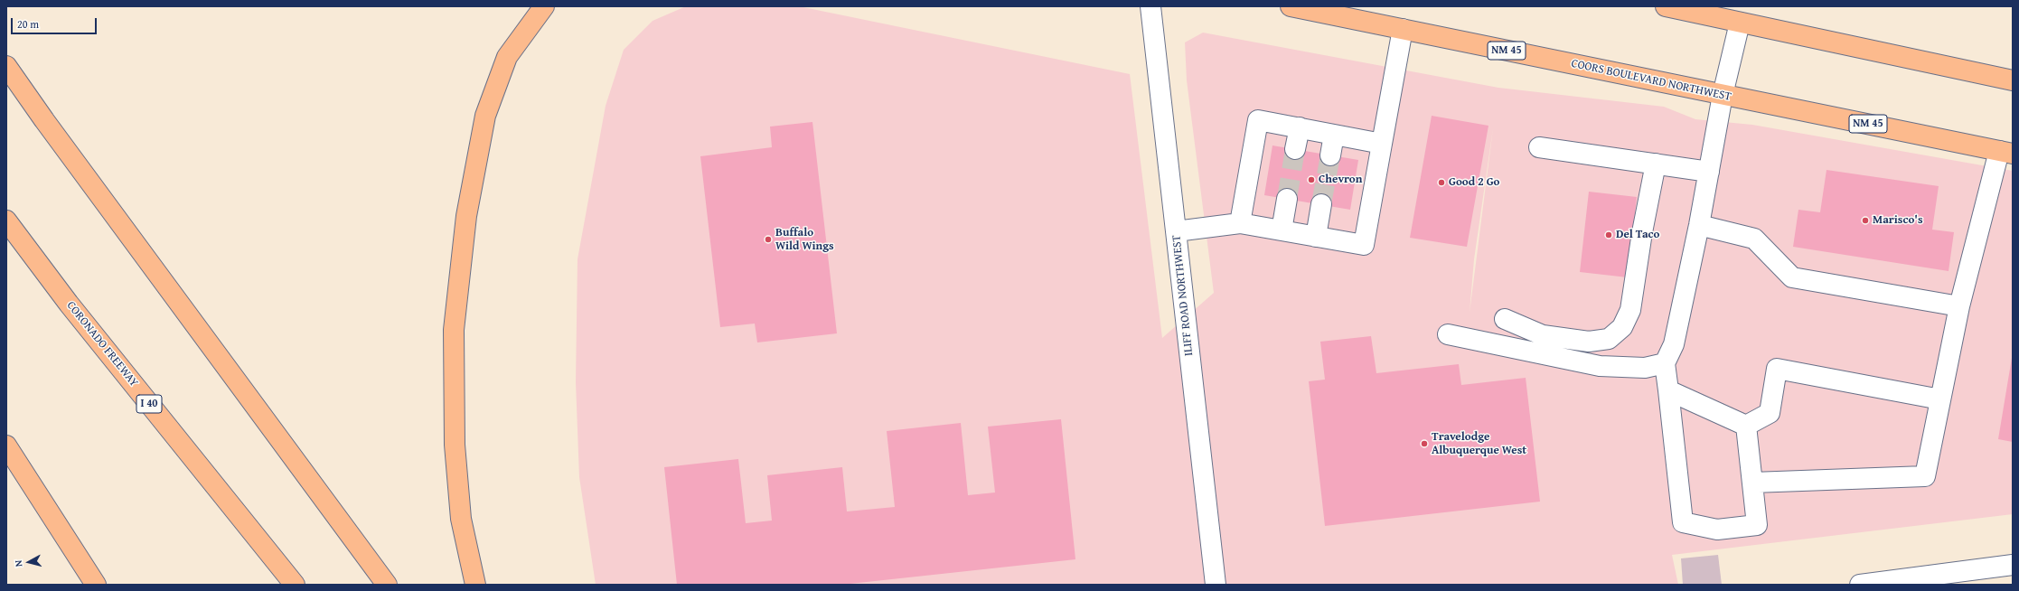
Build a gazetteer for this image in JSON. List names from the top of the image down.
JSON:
{
  "streets": {
    "main road": [
      "NM 45",
      "COORS BOULEVARD NORTHWEST",
      "CORONADO FREEWAY",
      "I 40"
    ],
    "street": ["ILIFF ROAD NORTHWEST"]
  },
  "places": [
    "Chevron",
    "Good 2 Go",
    "Marisco's",
    "Del Taco",
    "Buffalo Wild Wings",
    "Travelodge Albuquerque West"
  ],
  "scale_bar": "20 m",
  "north": "left"
}
